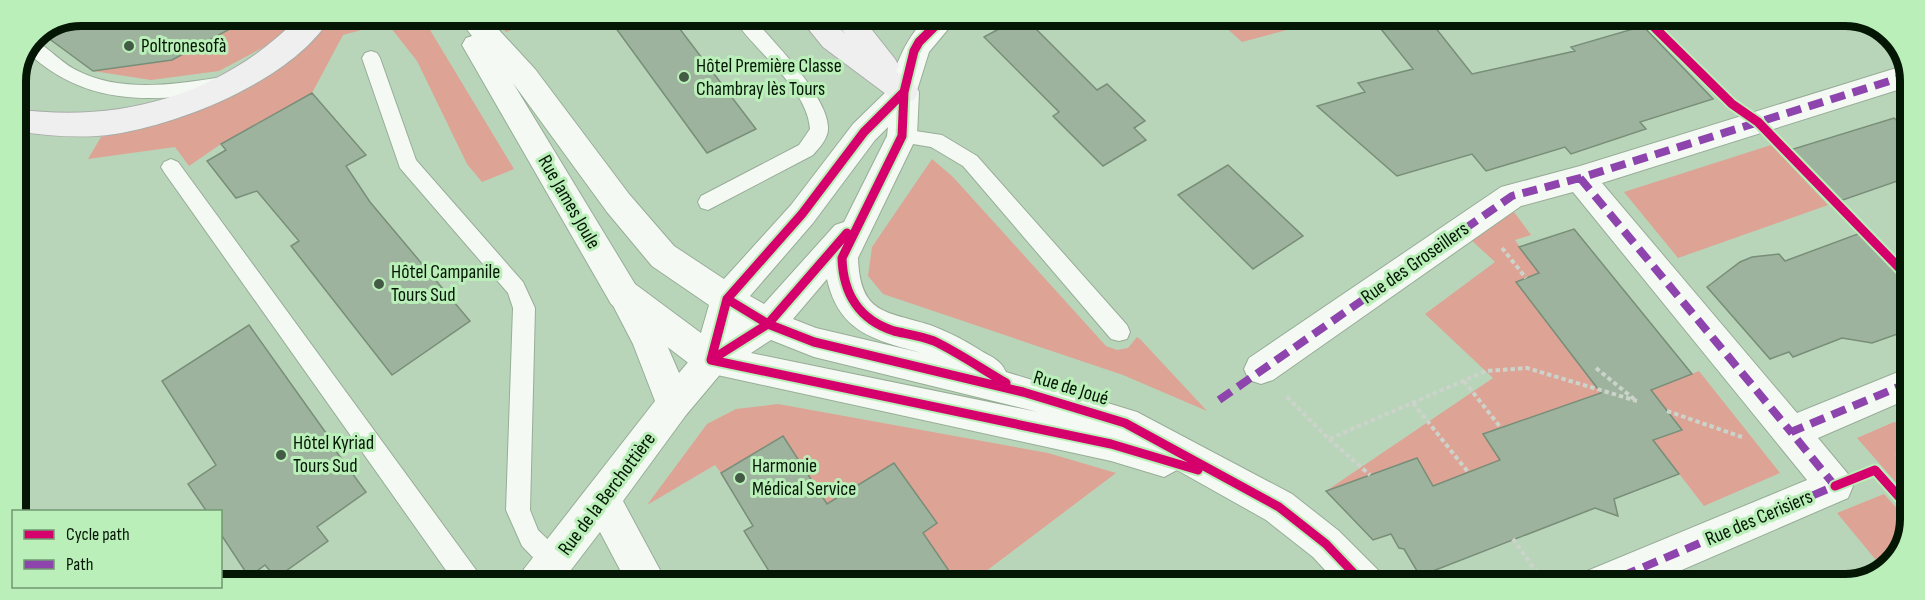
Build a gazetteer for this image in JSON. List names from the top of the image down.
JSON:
{
  "streets": {
    "street": [
      "Rue James Joule",
      "Rue des Groseillers",
      "Rue de Joué",
      "Rue de la Berchottière",
      "Rue des Cerisiers"
    ]
  },
  "crossings": [
    ["Rue James Joule", "Rue de Joué"],
    ["Rue James Joule", "Rue de la Berchottière"],
    ["Rue de Joué", "Rue de la Berchottière"]
  ],
  "places": [
    "Poltronesofà",
    "Hôtel Première Classe Chambray lès Tours",
    "Hôtel Campanile Tours Sud",
    "Hôtel Kyriad Tours Sud",
    "Harmonie Médical Service"
  ],
  "legend": ["Cycle path", "Path"]
}
